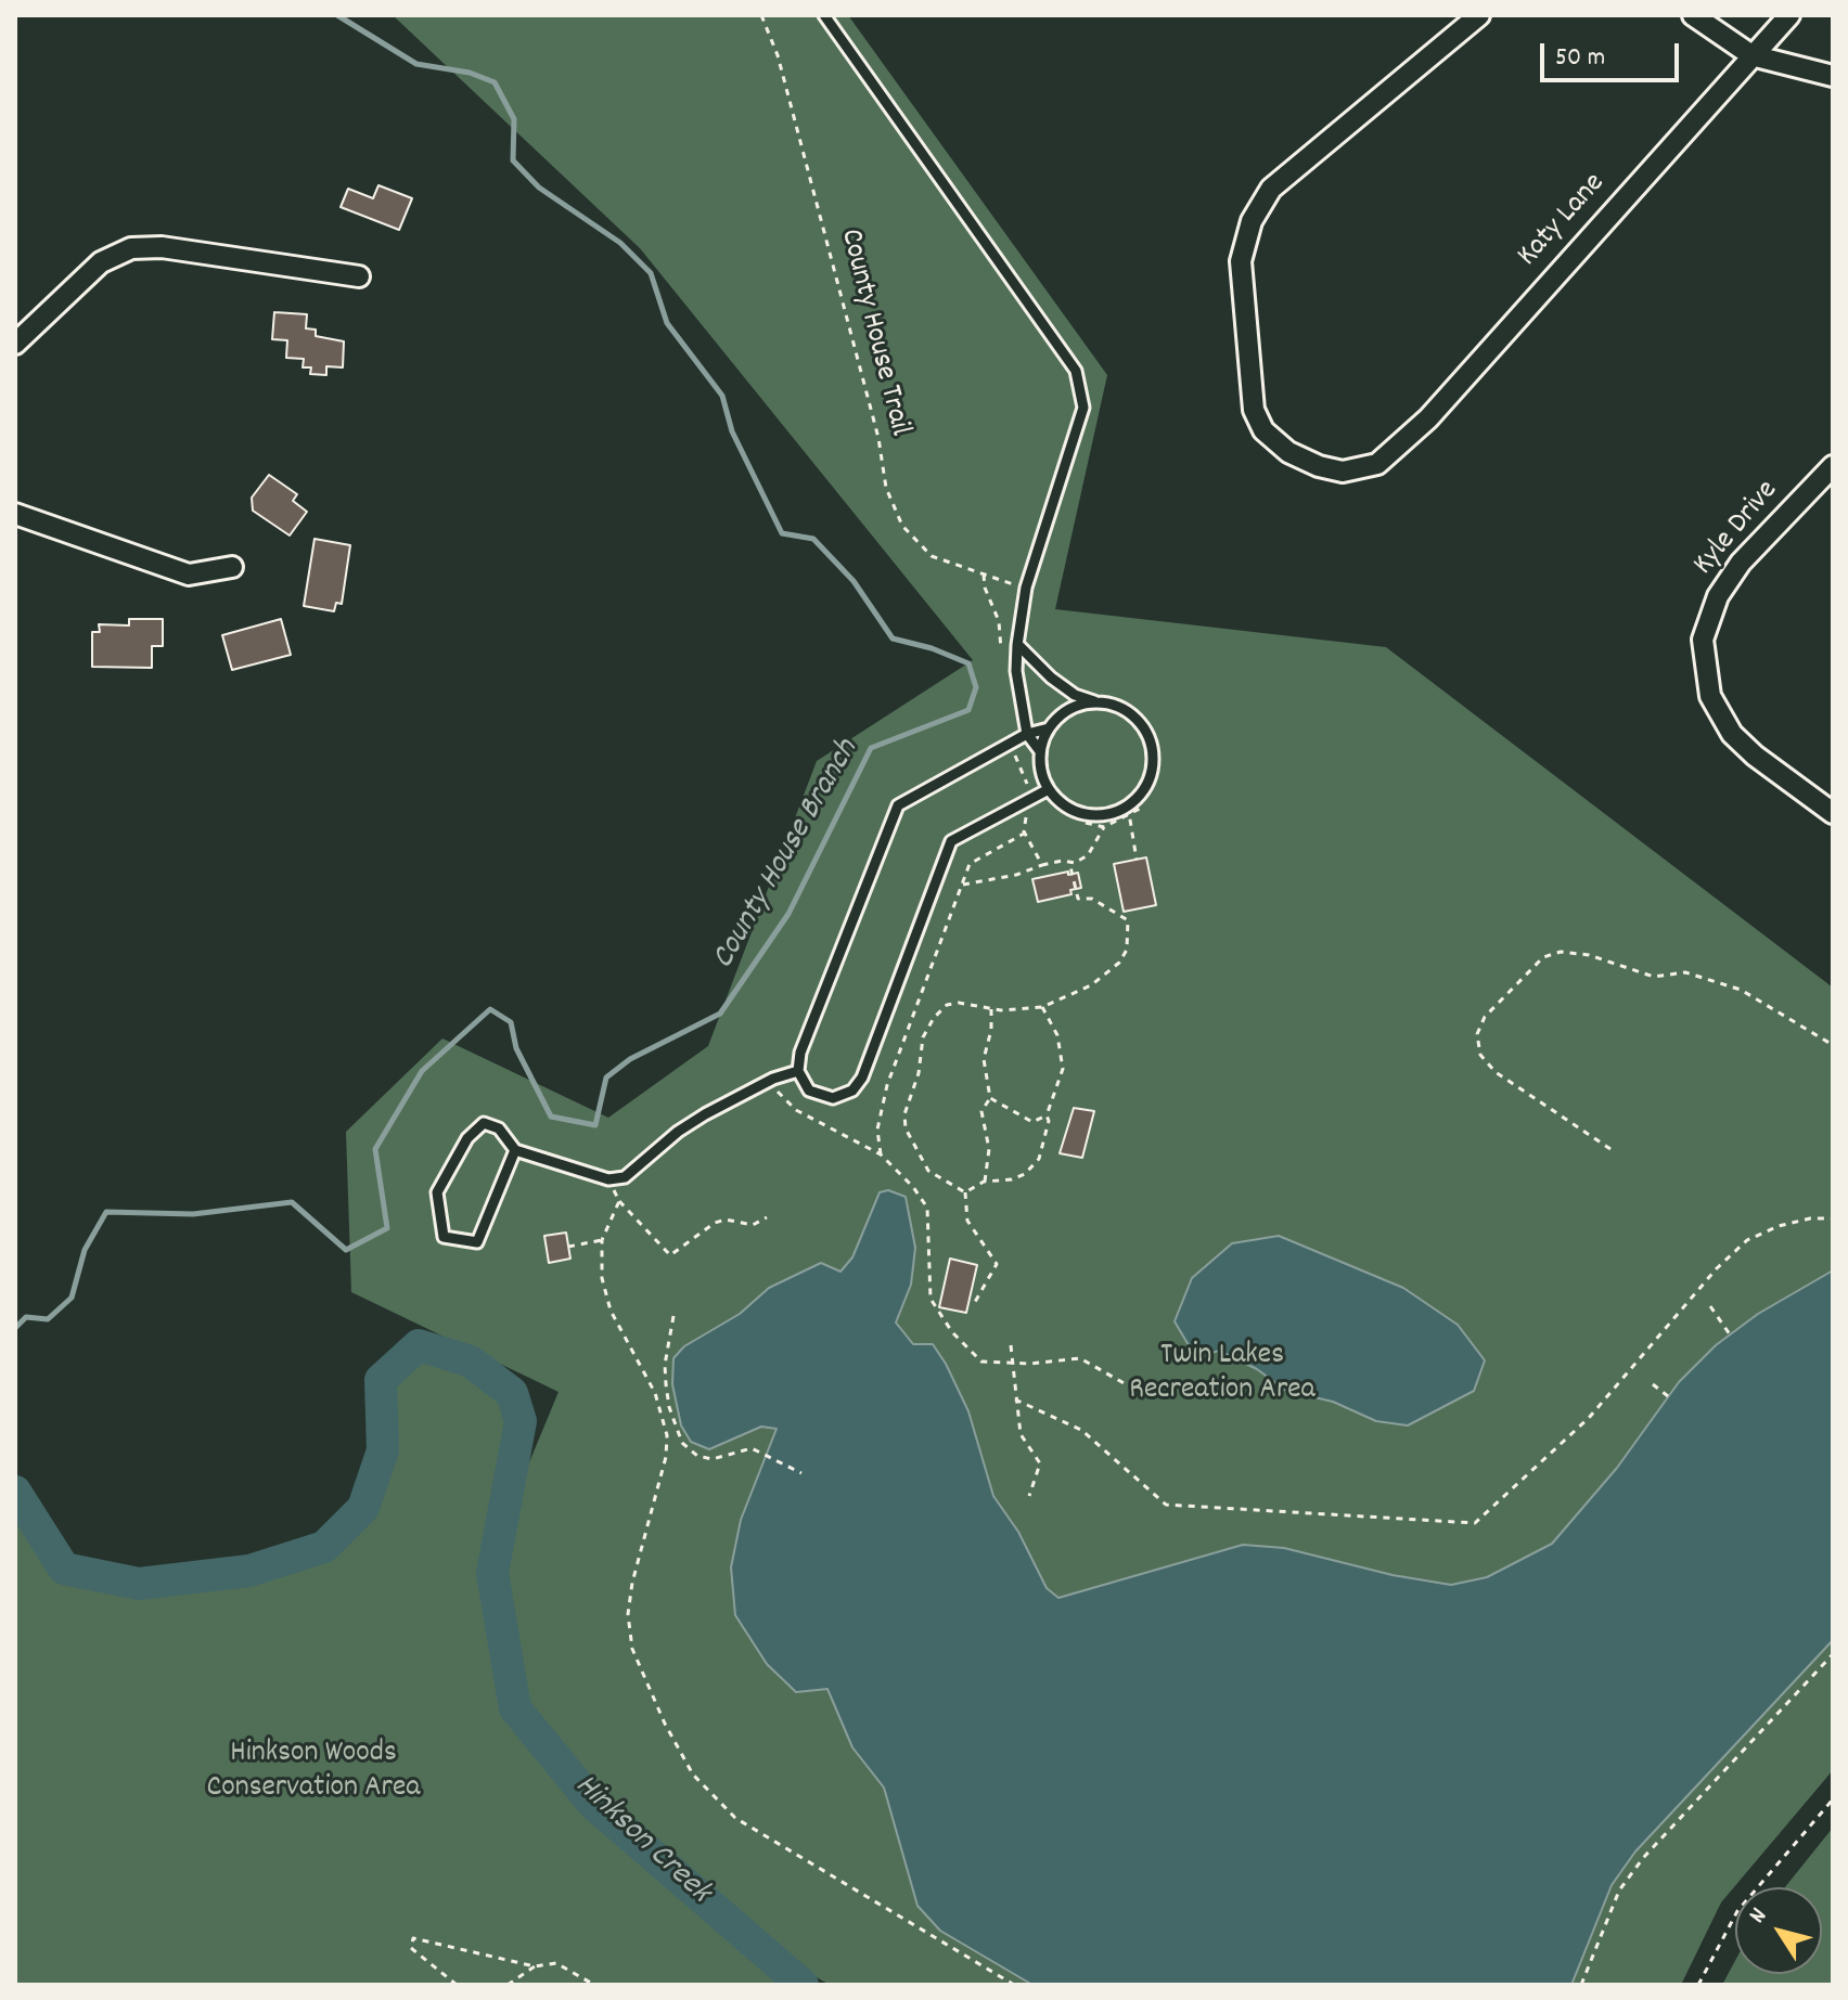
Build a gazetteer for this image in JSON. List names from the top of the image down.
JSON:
{
  "streets": {
    "street": ["Katy Lane", "Kyle Drive"],
    "path": ["County House Trail"]
  },
  "water": ["County House Branch", "Hinkson Creek"],
  "parks": ["Twin Lakes Recreation Area", "Hinkson Woods Conservation Area"],
  "scale_bar": "50 m",
  "north": "top left"
}
